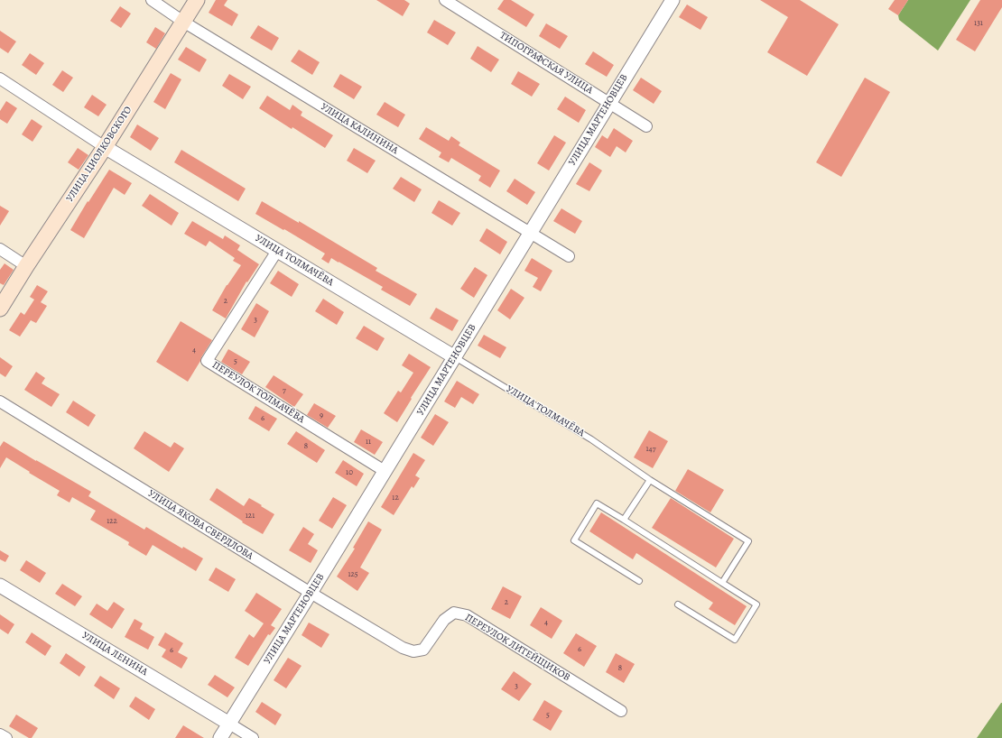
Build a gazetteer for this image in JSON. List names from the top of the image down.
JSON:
{
  "streets": {
    "main road": ["УЛИЦА ЦИОЛКОВСКОГО"],
    "street": [
      "ТИПОГРАФСКАЯ УЛИЦА",
      "УЛИЦА МАРТЕНОВЦЕВ",
      "УЛИЦА КАЛИНИНА",
      "УЛИЦА ТОЛМАЧЁВА",
      "ПЕРЕУЛОК ТОЛМАЧЁВА",
      "УЛИЦА ЯКОВА СВЕРДЛОВА",
      "ПЕРЕУЛОК ЛИТЕЙЩИКОВ",
      "УЛИЦА ЛЕНИНА"
    ]
  },
  "crossings": [
    ["ТИПОГРАФСКАЯ УЛИЦА", "УЛИЦА МАРТЕНОВЦЕВ"],
    ["УЛИЦА МАРТЕНОВЦЕВ", "УЛИЦА КАЛИНИНА"],
    ["УЛИЦА МАРТЕНОВЦЕВ", "УЛИЦА ТОЛМАЧЁВА"],
    ["УЛИЦА МАРТЕНОВЦЕВ", "ПЕРЕУЛОК ТОЛМАЧЁВА"],
    ["УЛИЦА МАРТЕНОВЦЕВ", "УЛИЦА ЯКОВА СВЕРДЛОВА"],
    ["УЛИЦА МАРТЕНОВЦЕВ", "УЛИЦА ЛЕНИНА"],
    ["УЛИЦА КАЛИНИНА", "УЛИЦА ЦИОЛКОВСКОГО"],
    ["УЛИЦА ЦИОЛКОВСКОГО", "УЛИЦА ТОЛМАЧЁВА"],
    ["УЛИЦА ТОЛМАЧЁВА", "ПЕРЕУЛОК ТОЛМАЧЁВА"],
    ["УЛИЦА ЯКОВА СВЕРДЛОВА", "ПЕРЕУЛОК ЛИТЕЙЩИКОВ"]
  ],
  "house_numbers": [
    "131",
    "2",
    "3",
    "4",
    "5",
    "7",
    "9",
    "6",
    "11",
    "8",
    "147",
    "10",
    "12",
    "121",
    "122",
    "125",
    "2",
    "4",
    "6",
    "6",
    "8",
    "3",
    "5"
  ]
}
